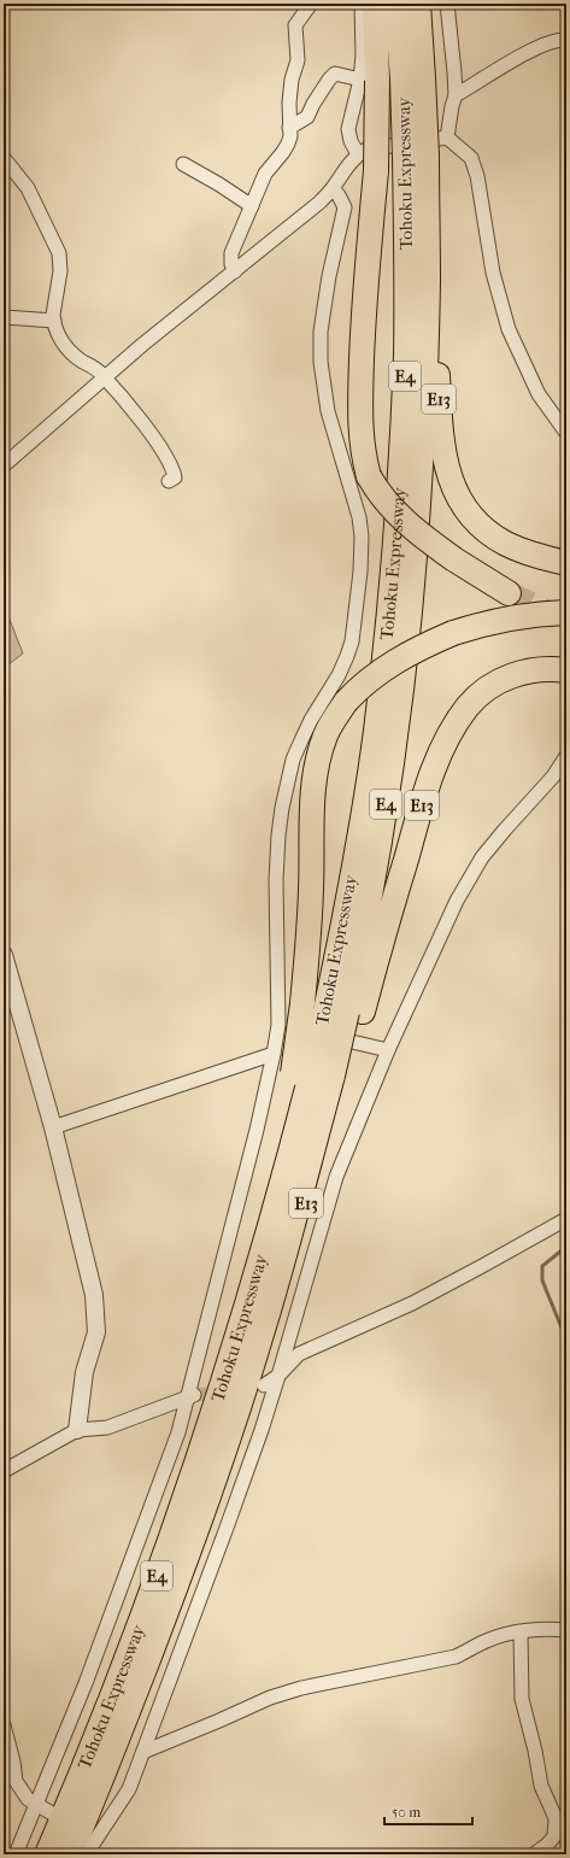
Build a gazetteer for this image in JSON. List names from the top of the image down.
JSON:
{
  "streets": {
    "highway": ["Tohoku Expressway", "E4", "E13"]
  },
  "crossings": [
    ["Tohoku Expressway", "E13"]
  ],
  "scale_bar": "50 m"
}
